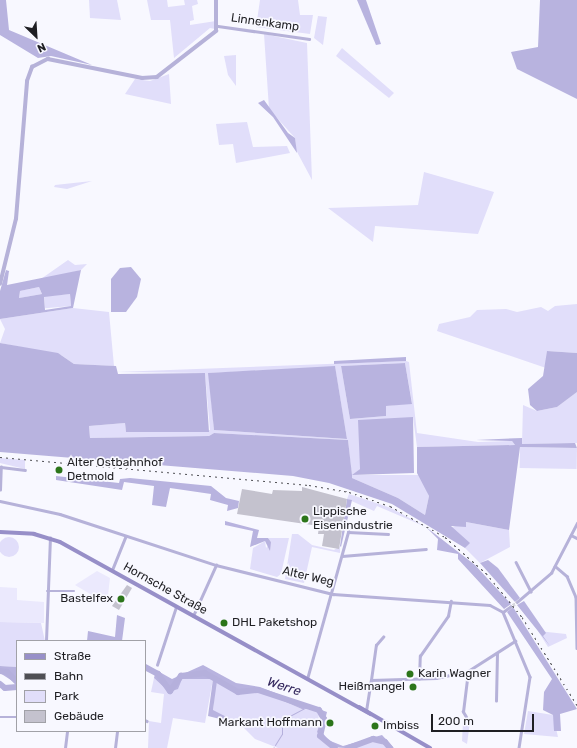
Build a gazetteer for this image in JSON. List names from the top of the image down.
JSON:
{
  "streets": {
    "main road": ["Hornsche Straße"],
    "street": ["Linnenkamp", "Alter Weg"]
  },
  "water": ["Werre"],
  "places": [
    "Alter Ostbahnhof Detmold",
    "Lippische Eisenindustrie",
    "Bastelfex",
    "DHL Paketshop",
    "Karin Wagner",
    "Heißmangel",
    "Markant Hoffmann",
    "Imbiss"
  ],
  "legend": [
    "Straße",
    "Bahn",
    "Park",
    "Gebäude"
  ],
  "scale_bar": "200 m",
  "north": "bottom right"
}
